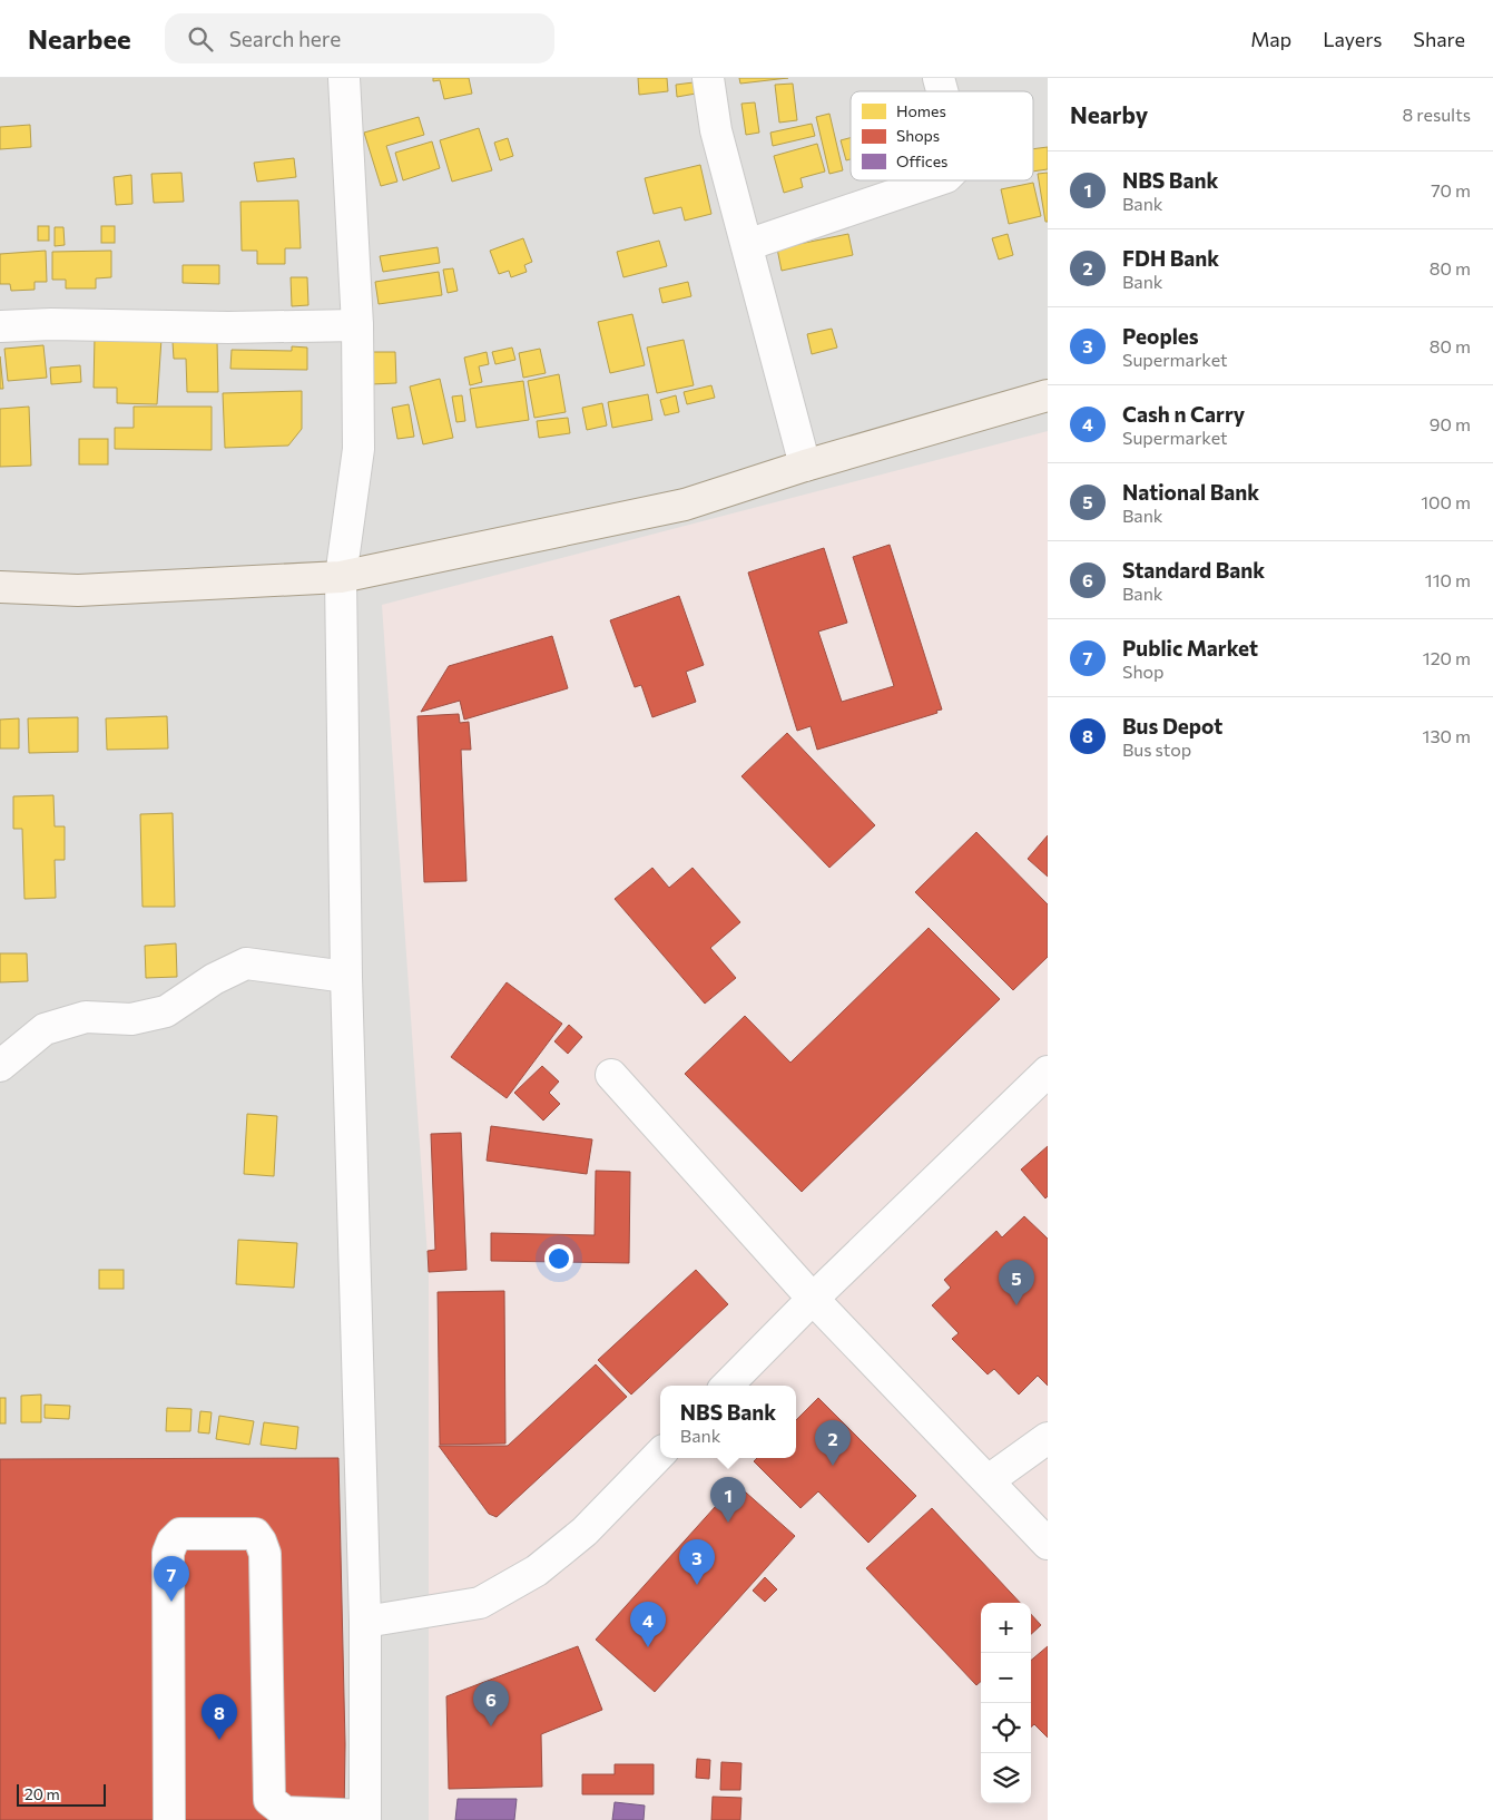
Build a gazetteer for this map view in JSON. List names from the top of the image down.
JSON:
{
  "legend": ["Homes", "Shops", "Offices"],
  "scale_bar": "20 m",
  "page": {
    "header": "Nearbee",
    "search": "Search here",
    "nav": ["Map", "Layers", "Share"],
    "heading": ["Nearby", "8 results"],
    "list": [
      {
        "mark": "1",
        "name": "NBS Bank",
        "note": "Bank",
        "value": "70 m"
      },
      {
        "mark": "2",
        "name": "FDH Bank",
        "note": "Bank",
        "value": "80 m"
      },
      {
        "mark": "3",
        "name": "Peoples",
        "note": "Supermarket",
        "value": "80 m"
      },
      {
        "mark": "4",
        "name": "Cash n Carry",
        "note": "Supermarket",
        "value": "90 m"
      },
      {
        "mark": "5",
        "name": "National Bank",
        "note": "Bank",
        "value": "100 m"
      },
      {
        "mark": "6",
        "name": "Standard Bank",
        "note": "Bank",
        "value": "110 m"
      },
      {
        "mark": "7",
        "name": "Public Market",
        "note": "Shop",
        "value": "120 m"
      },
      {
        "mark": "8",
        "name": "Bus Depot",
        "note": "Bus stop",
        "value": "130 m"
      }
    ],
    "pins": [
      "5",
      "2",
      "1",
      "3",
      "7",
      "4",
      "6",
      "8"
    ],
    "popup": ["NBS Bank", "Bank"],
    "map_buttons": ["+", "−"],
    "scale": "20 m"
  }
}
